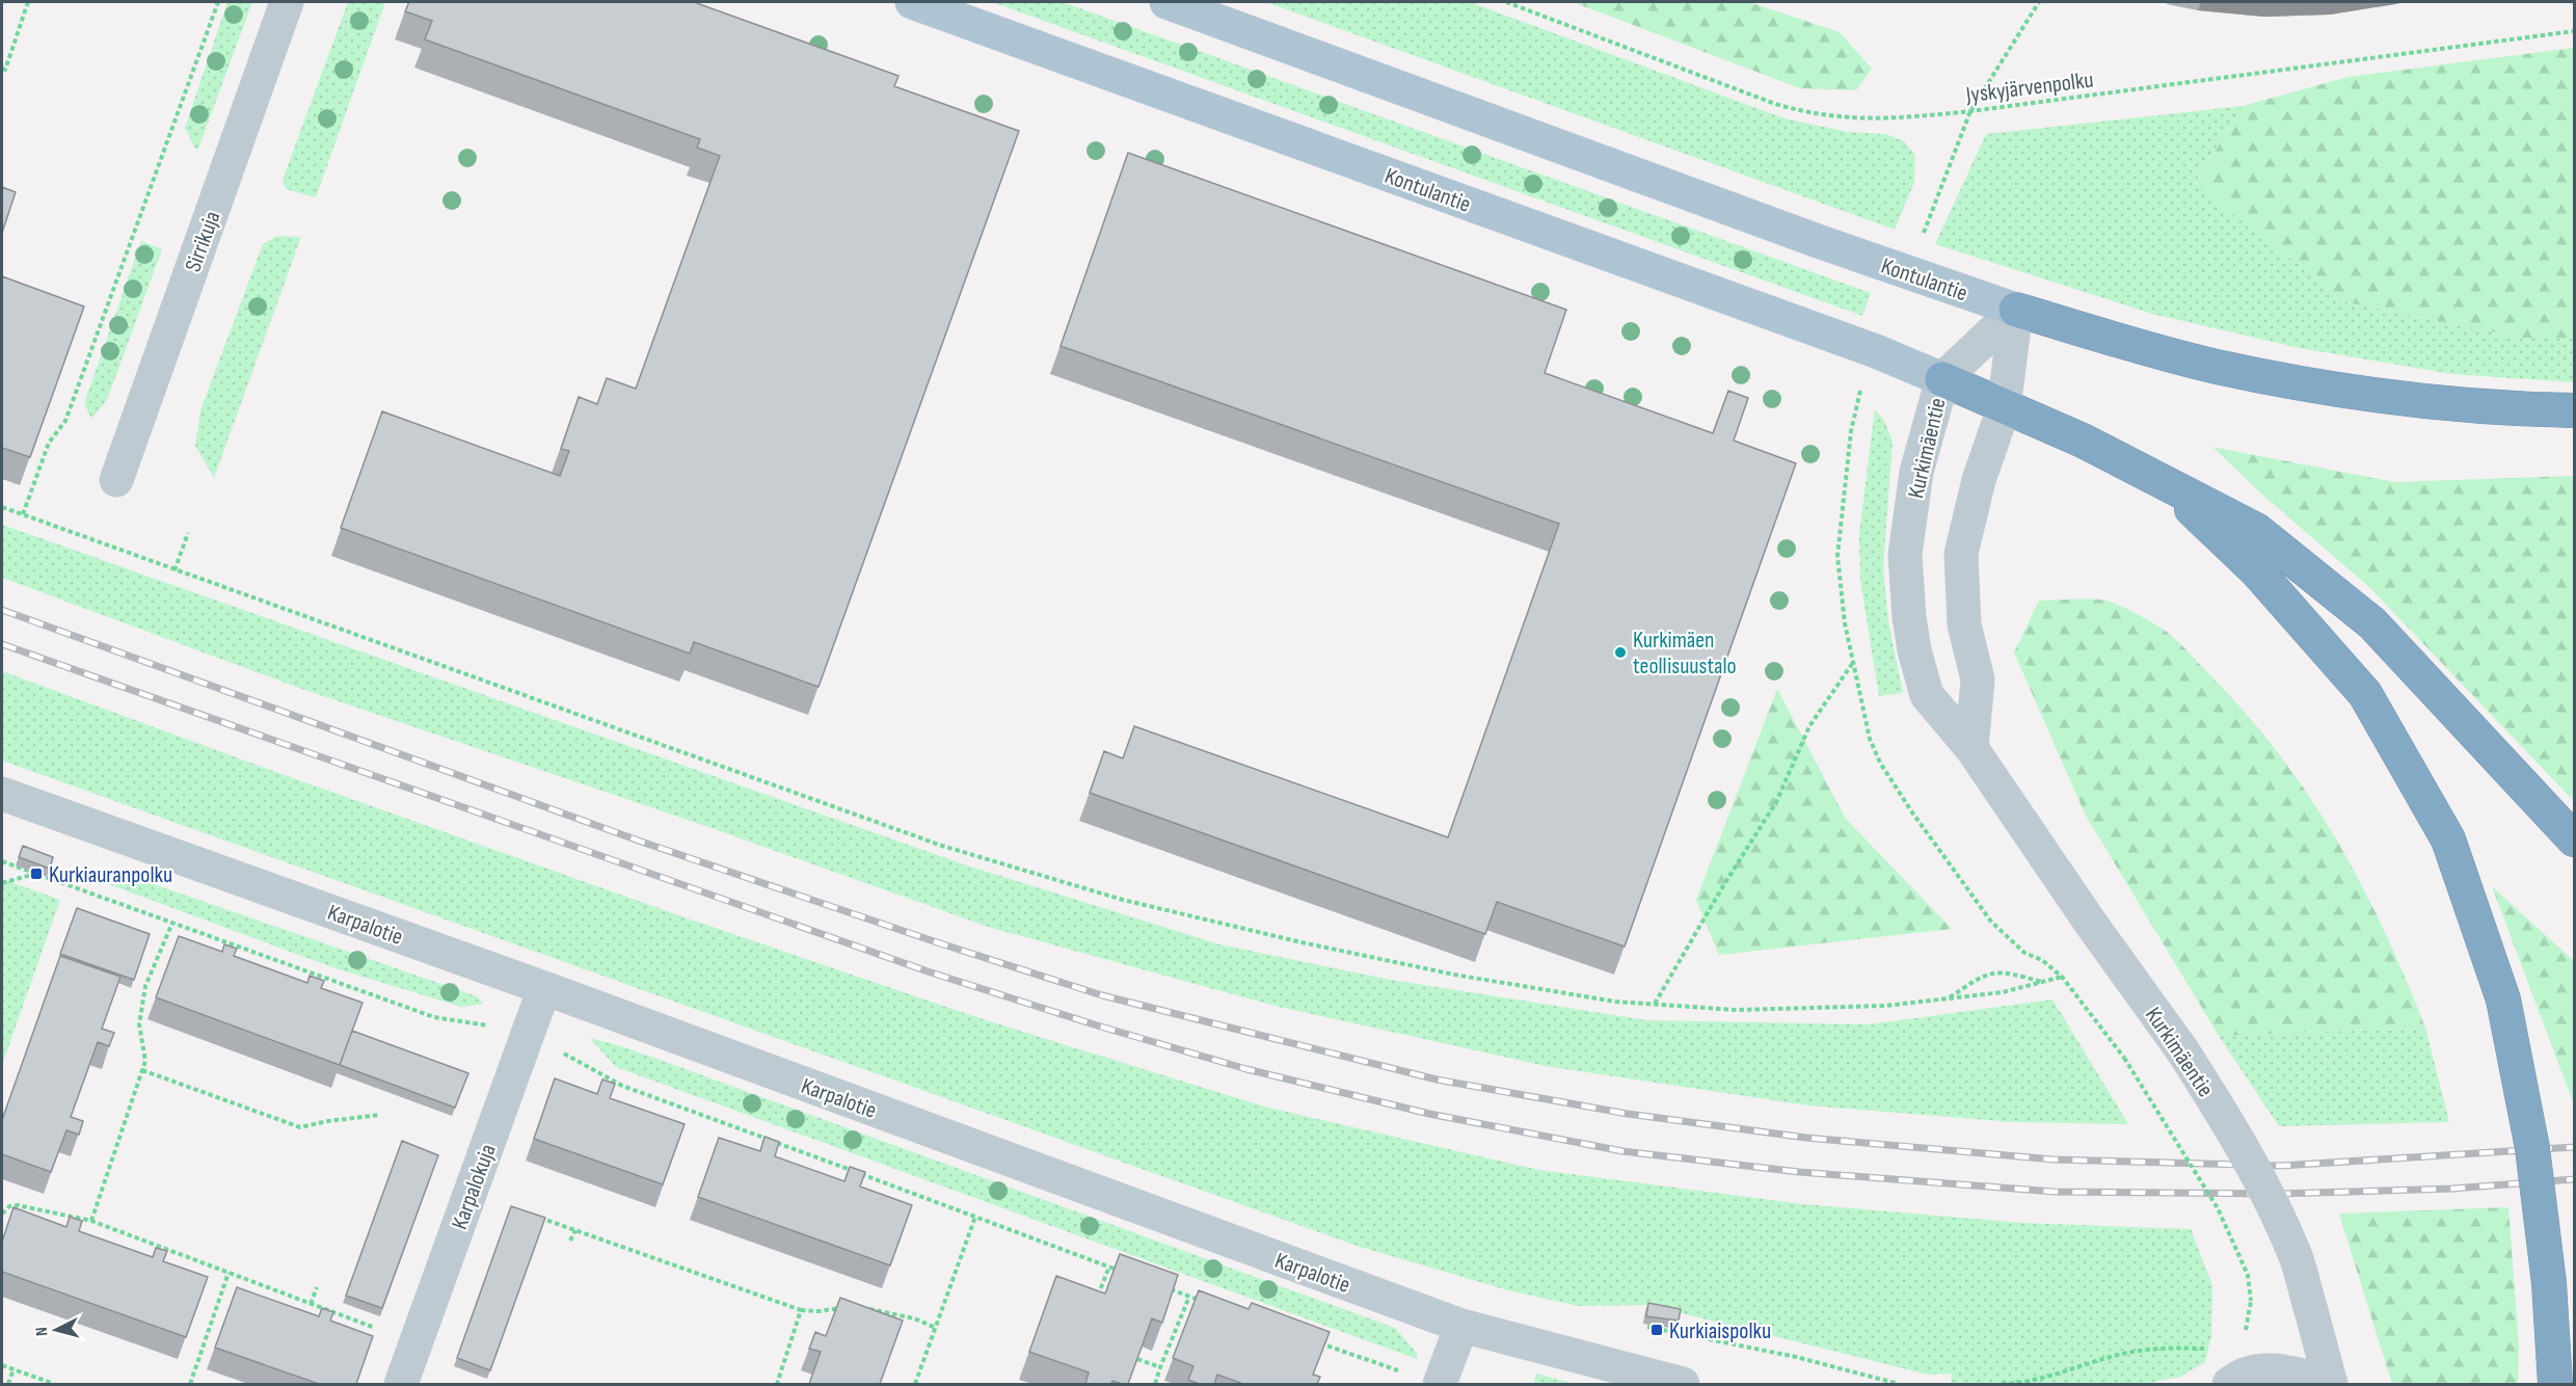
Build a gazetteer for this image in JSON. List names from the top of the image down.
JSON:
{
  "streets": {
    "main road": ["Kontulantie"],
    "street": [
      "Sirrikuja",
      "Kurkimäentie",
      "Karpalotie",
      "Karpalokuja"
    ],
    "path": ["Jyskyjärvenpolku"]
  },
  "crossings": [
    ["Kontulantie", "Kurkimäentie"],
    ["Karpalotie", "Karpalokuja"]
  ],
  "places": {
    "other": ["Kurkimäen teollisuustalo"],
    "transit": ["Kurkiauranpolku", "Kurkiaispolku"]
  },
  "north": "left"
}
